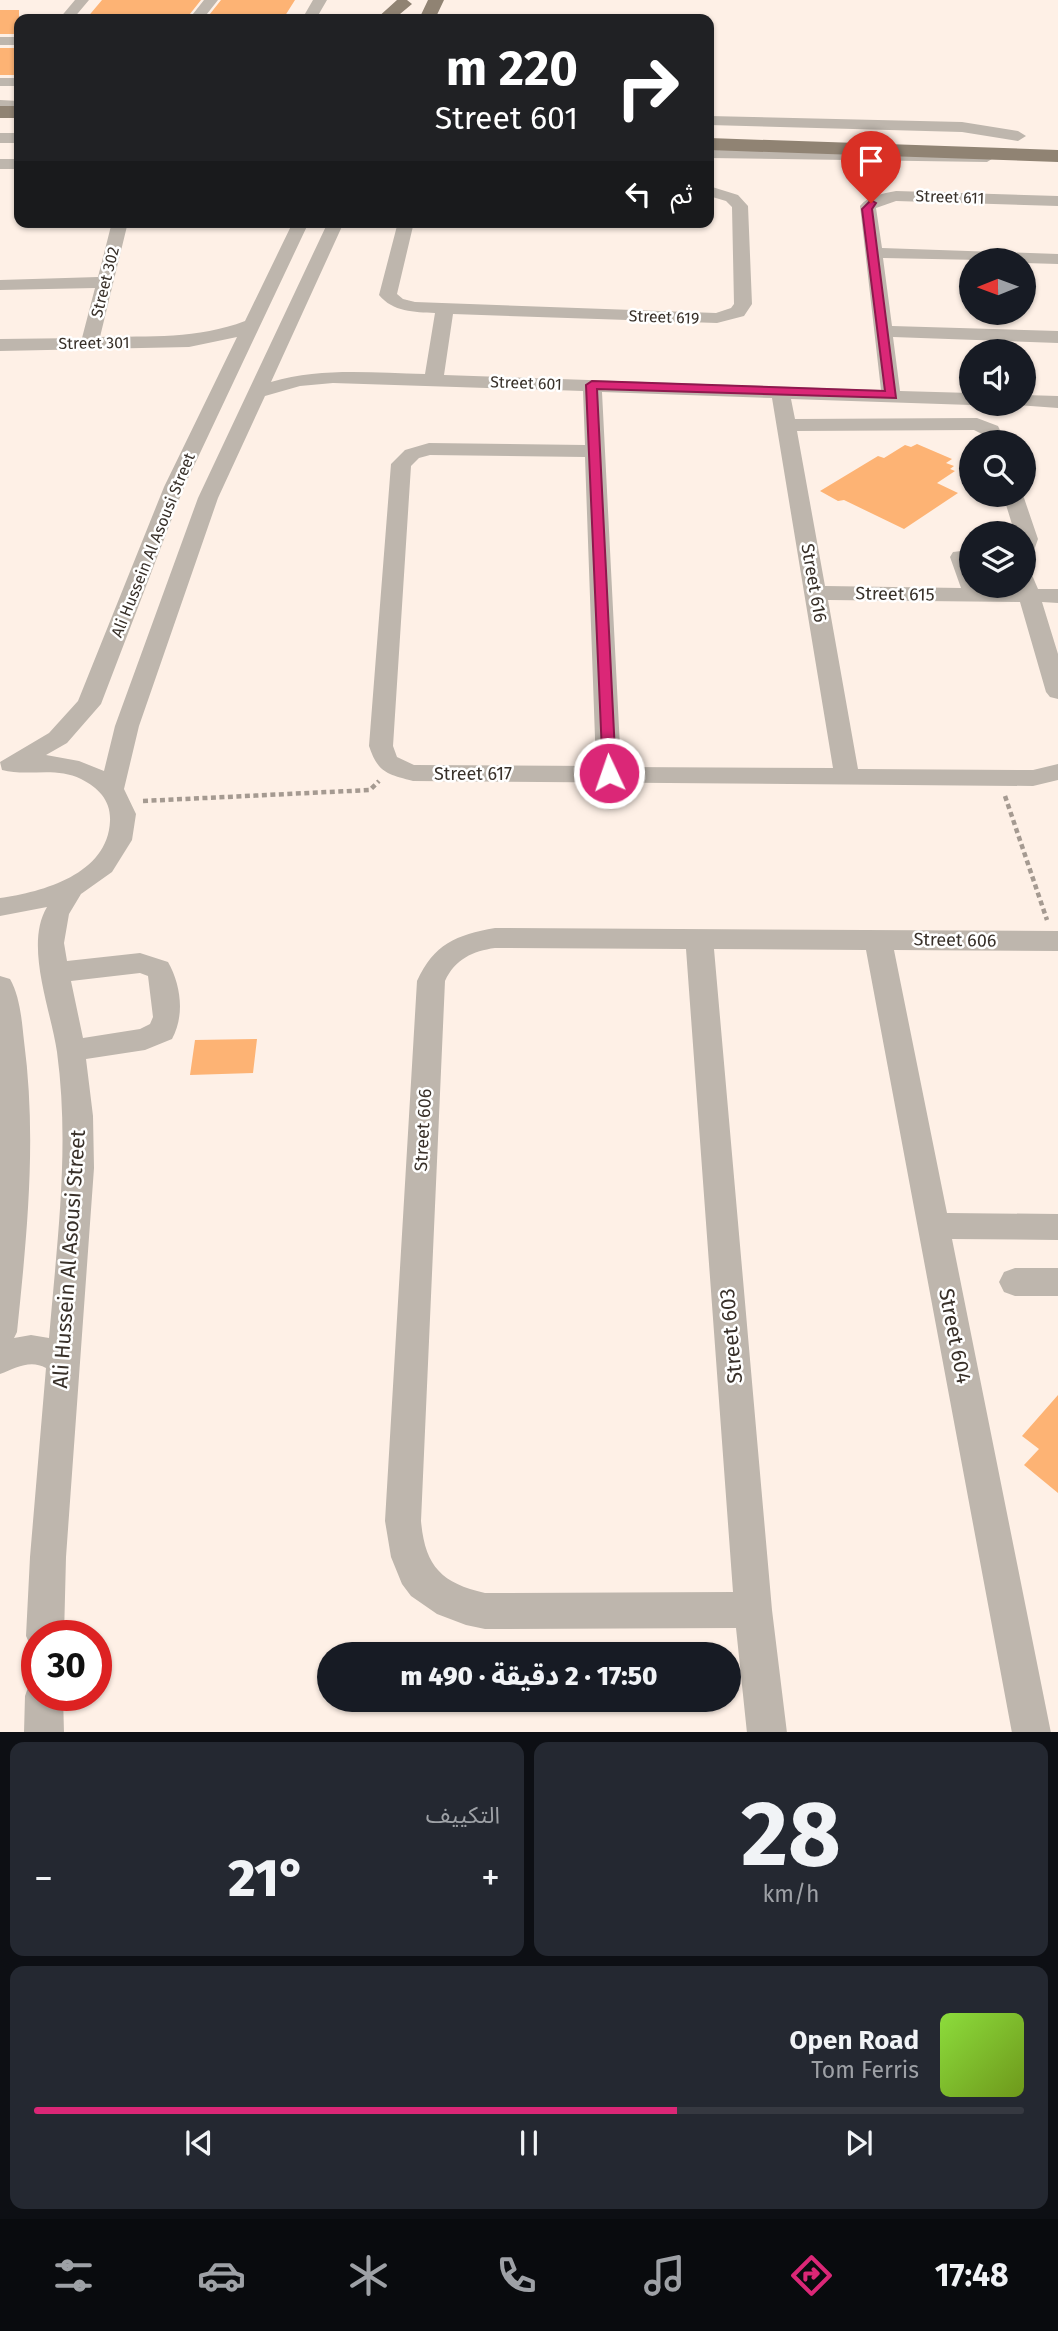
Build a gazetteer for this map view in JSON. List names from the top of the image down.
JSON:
{
  "streets": {
    "street": [
      "Street 611",
      "Street 302",
      "Street 619",
      "Street 301",
      "Street 601",
      "Ali Hussein Al Asousi Street",
      "Street 616",
      "Street 615",
      "Street 617",
      "Street 606",
      "Street 603",
      "Street 604"
    ]
  },
  "crossings": [
    ["Street 611", "Street 601"],
    ["Street 302", "Street 301"],
    ["Street 301", "Ali Hussein Al Asousi Street"],
    ["Street 601", "Ali Hussein Al Asousi Street"],
    ["Street 601", "Street 616"],
    ["Street 616", "Street 615"],
    ["Street 616", "Street 617"],
    ["Street 606", "Street 603"],
    ["Street 606", "Street 604"]
  ],
  "north": "left",
  "page": {
    "turn": ["220 m", "Street 601"],
    "then": "ثم",
    "limit": "30",
    "trip": "17:50 · 2 دقيقة · 490 m",
    "tile": [
      ["28", "km/h"],
      "التكييف"
    ],
    "heat": ["−", "21°", "+"],
    "song": ["Open Road", "Tom Ferris"],
    "tabs": "17:48"
  }
}
